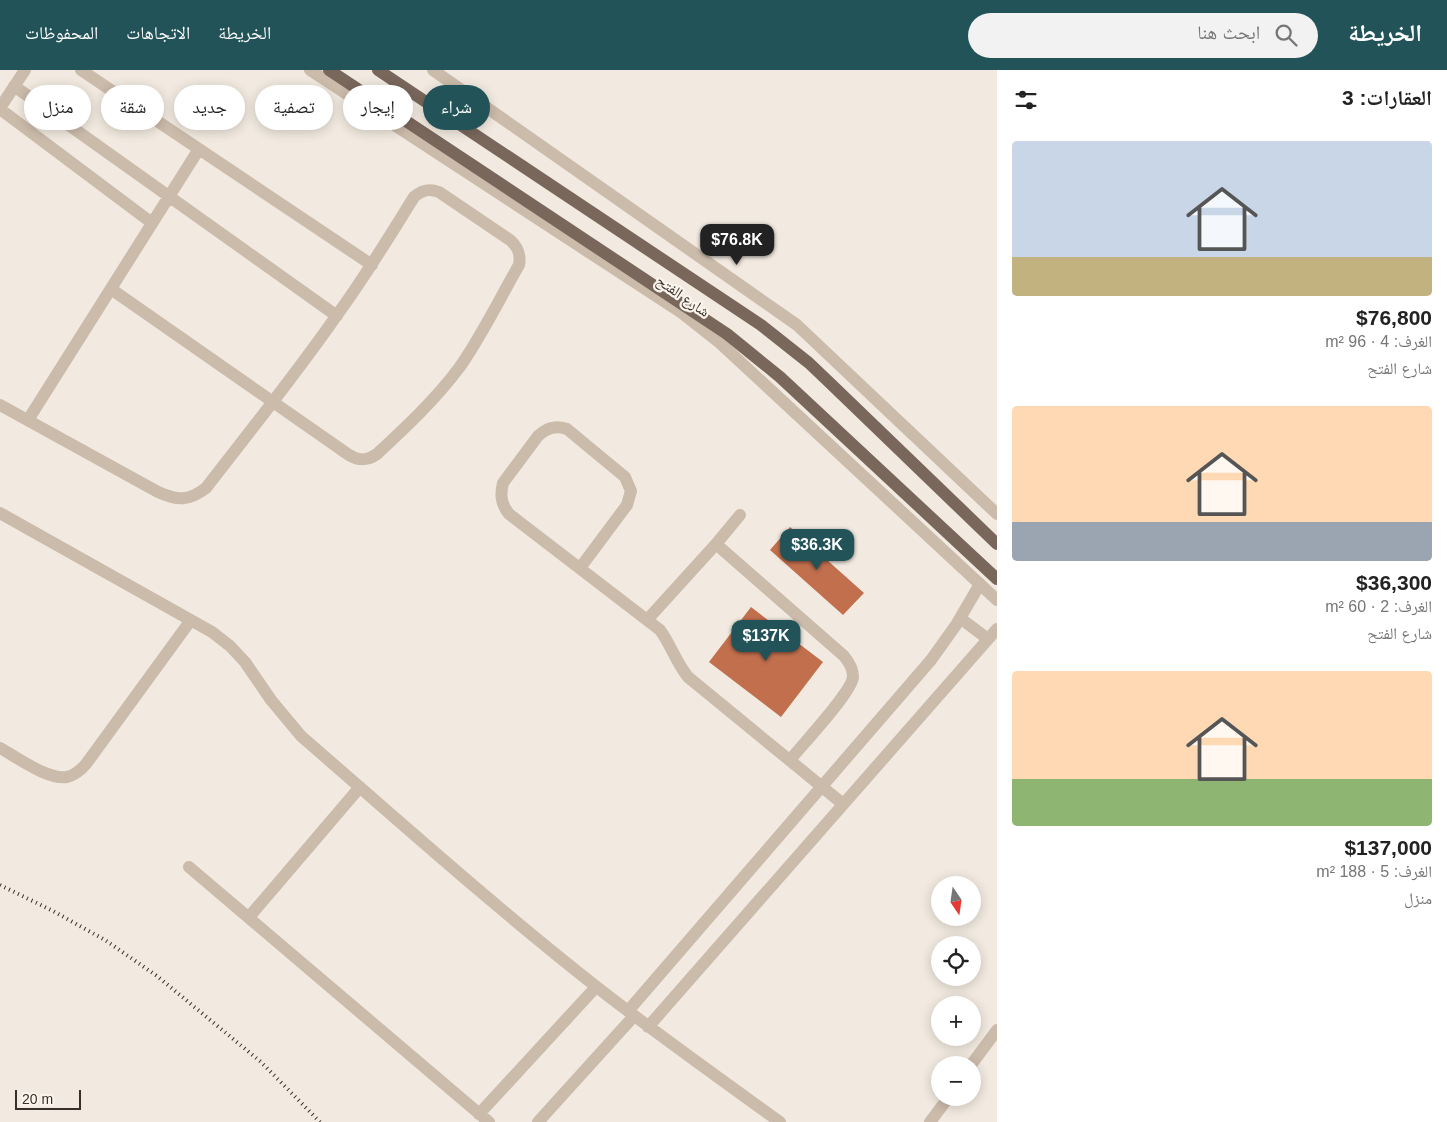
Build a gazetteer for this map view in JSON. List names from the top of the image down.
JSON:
{
  "streets": {
    "street": ["شارع الفتح"]
  },
  "scale_bar": "20 m",
  "north": "bottom",
  "page": {
    "header": "الخريطة",
    "search": "ابحث هنا",
    "nav": ["الخريطة", "الاتجاهات", "المحفوظات"],
    "heading": "العقارات: 3",
    "chip": [
      "شراء",
      "إيجار",
      "تصفية",
      "جديد",
      "شقة",
      "منزل"
    ],
    "list": [
      {
        "name": "$76,800",
        "note": "الغرف: 4 · 96 m² · شارع الفتح"
      },
      {
        "name": "$36,300",
        "note": "الغرف: 2 · 60 m² · شارع الفتح"
      },
      {
        "name": "$137,000",
        "note": "الغرف: 5 · 188 m² · منزل"
      }
    ],
    "price": ["$76.8K", "$36.3K", "$137K"],
    "map_buttons": ["+", "−"],
    "scale": "20 m"
  }
}
